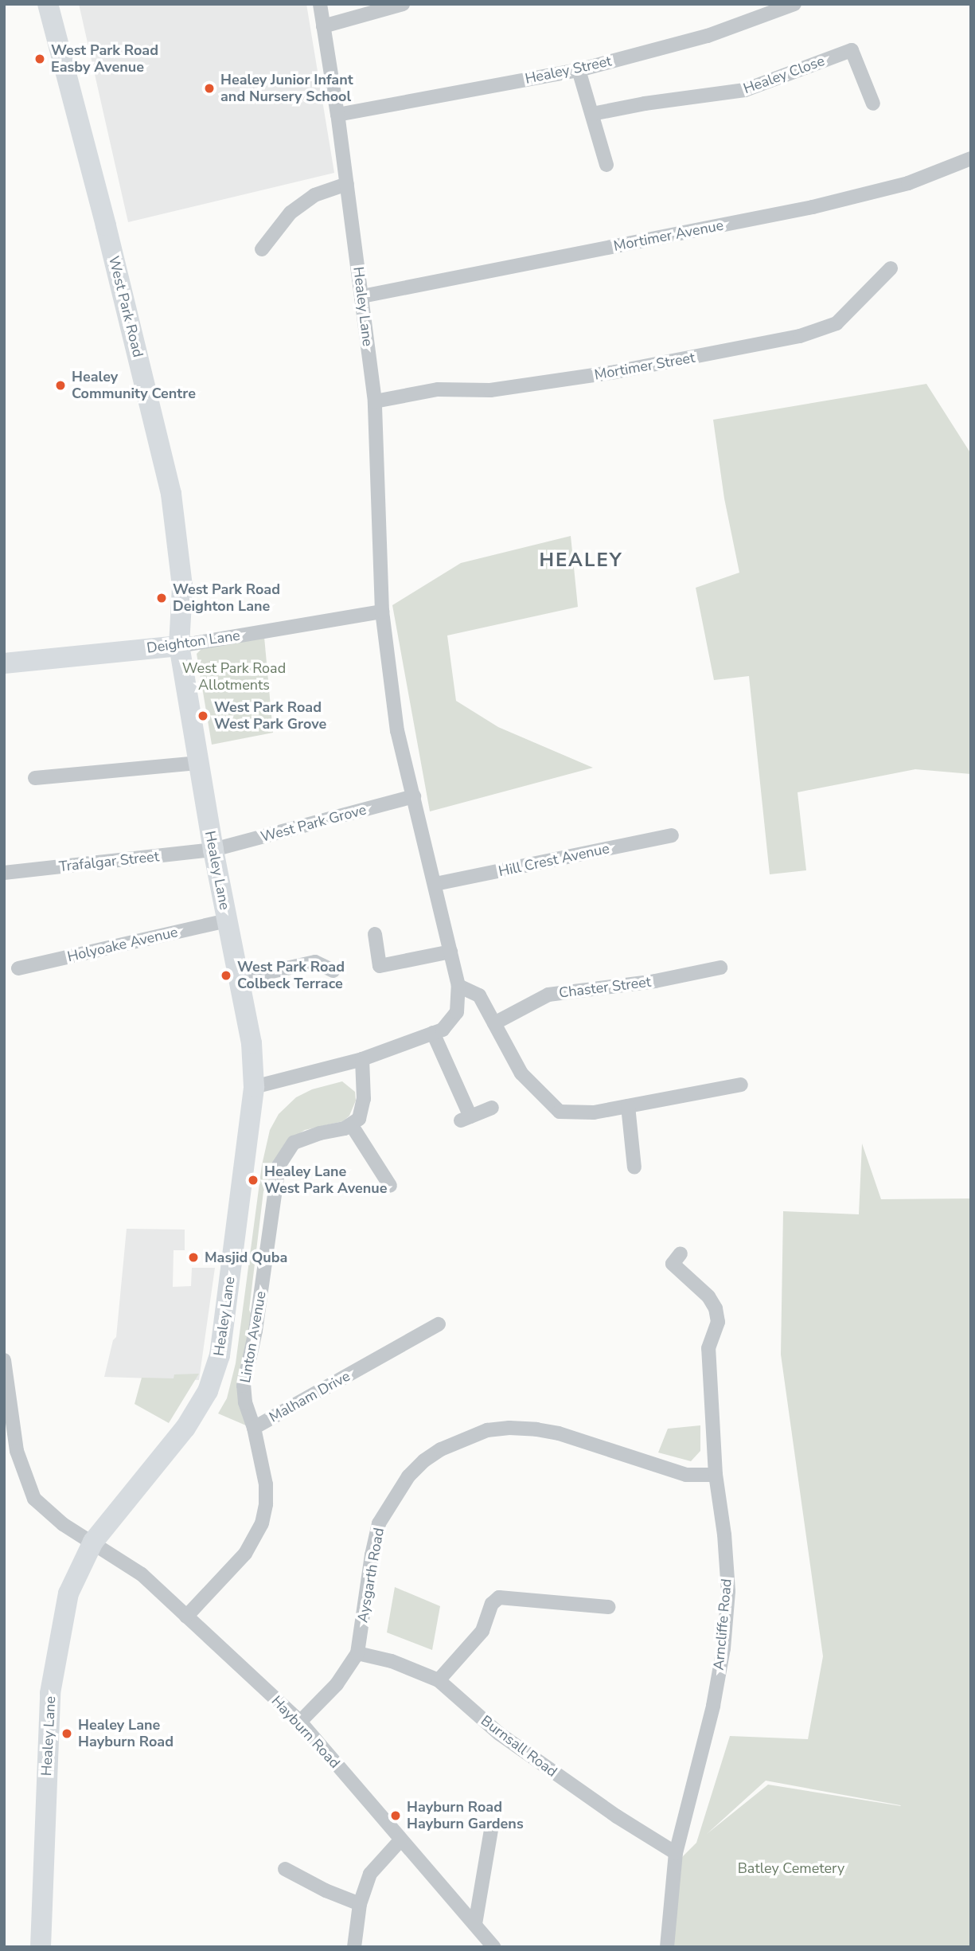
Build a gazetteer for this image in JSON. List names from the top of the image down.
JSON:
{
  "streets": {
    "main road": ["West Park Road", "Healey Lane", "Deighton Lane"],
    "street": [
      "Healey Street",
      "Healey Close",
      "Mortimer Avenue",
      "Mortimer Street",
      "West Park Grove",
      "Hill Crest Avenue",
      "Trafalgar Street",
      "Holyoake Avenue",
      "Chaster Street",
      "Linton Avenue",
      "Malham Drive",
      "Aysgarth Road",
      "Arncliffe Road",
      "Hayburn Road",
      "Burnsall Road"
    ]
  },
  "crossings": [
    ["Healey Street", "Healey Lane"],
    ["Mortimer Avenue", "Healey Lane"],
    ["West Park Road", "Healey Lane"],
    ["West Park Road", "Deighton Lane"],
    ["Healey Lane", "Mortimer Street"],
    ["Healey Lane", "Deighton Lane"],
    ["Healey Lane", "West Park Grove"],
    ["Healey Lane", "Hill Crest Avenue"],
    ["Healey Lane", "Trafalgar Street"],
    ["Healey Lane", "Holyoake Avenue"],
    ["Healey Lane", "Hayburn Road"],
    ["West Park Grove", "Trafalgar Street"],
    ["Linton Avenue", "Malham Drive"],
    ["Malham Drive", "Hayburn Road"],
    ["Aysgarth Road", "Arncliffe Road"],
    ["Aysgarth Road", "Hayburn Road"],
    ["Aysgarth Road", "Burnsall Road"],
    ["Arncliffe Road", "Burnsall Road"]
  ],
  "districts": ["HEALEY"],
  "parks": ["West Park Road Allotments", "Batley Cemetery"],
  "places": [
    "West Park Road Easby Avenue",
    "Healey Junior Infant and Nursery School",
    "Healey Community Centre",
    "West Park Road Deighton Lane",
    "West Park Road West Park Grove",
    "West Park Road Colbeck Terrace",
    "Healey Lane West Park Avenue",
    "Masjid Quba",
    "Healey Lane Hayburn Road",
    "Hayburn Road Hayburn Gardens"
  ]
}
